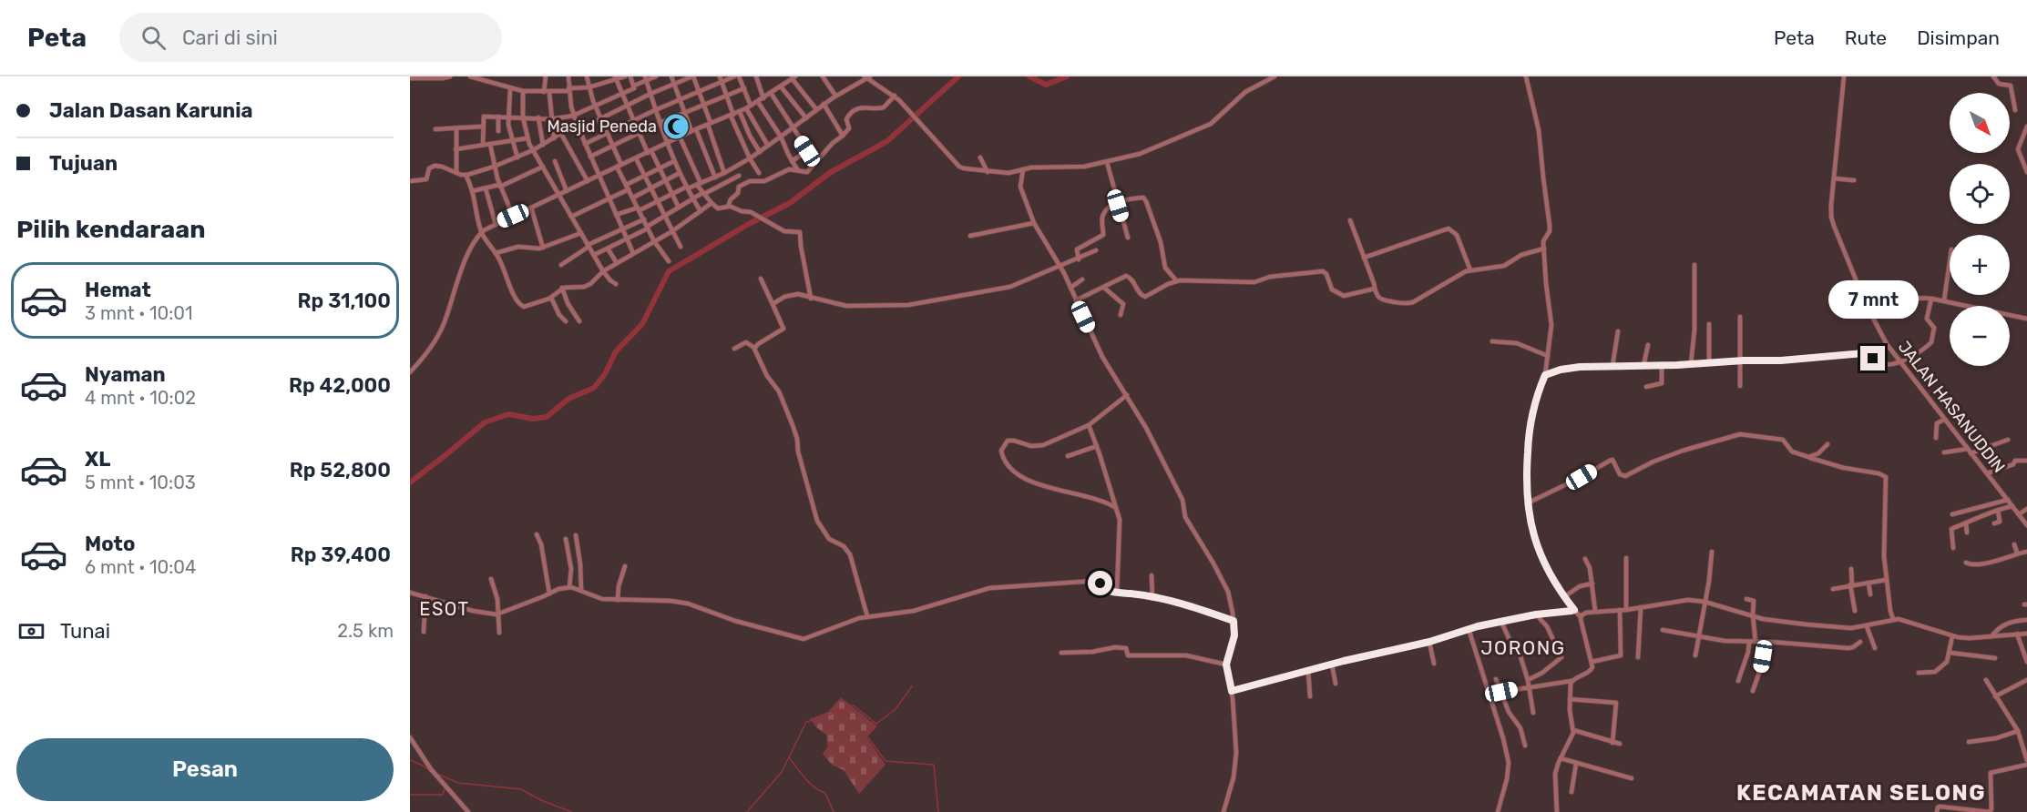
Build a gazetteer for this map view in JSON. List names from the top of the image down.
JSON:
{
  "streets": {
    "street": ["JALAN HASANUDDIN"]
  },
  "districts": ["ESOT", "JORONG", "KECAMATAN SELONG"],
  "places": {
    "mosque": ["Masjid Peneda"]
  },
  "north": "bottom right",
  "page": {
    "header": "Peta",
    "search": "Cari di sini",
    "nav": ["Peta", "Rute", "Disimpan"],
    "banner": ["Jalan Dasan Karunia", "Tujuan"],
    "map_buttons": ["+", "−"],
    "heading": "Pilih kendaraan",
    "list": [
      {
        "name": "Hemat",
        "note": "3 mnt · 10:01",
        "value": "Rp 31,100"
      },
      {
        "name": "Nyaman",
        "note": "4 mnt · 10:02",
        "value": "Rp 42,000"
      },
      {
        "name": "XL",
        "note": "5 mnt · 10:03",
        "value": "Rp 52,800"
      },
      {
        "name": "Moto",
        "note": "6 mnt · 10:04",
        "value": "Rp 39,400"
      }
    ],
    "bubble": "7 mnt",
    "pay": ["Tunai", "2.5 km"],
    "buttons": "Pesan"
  }
}
